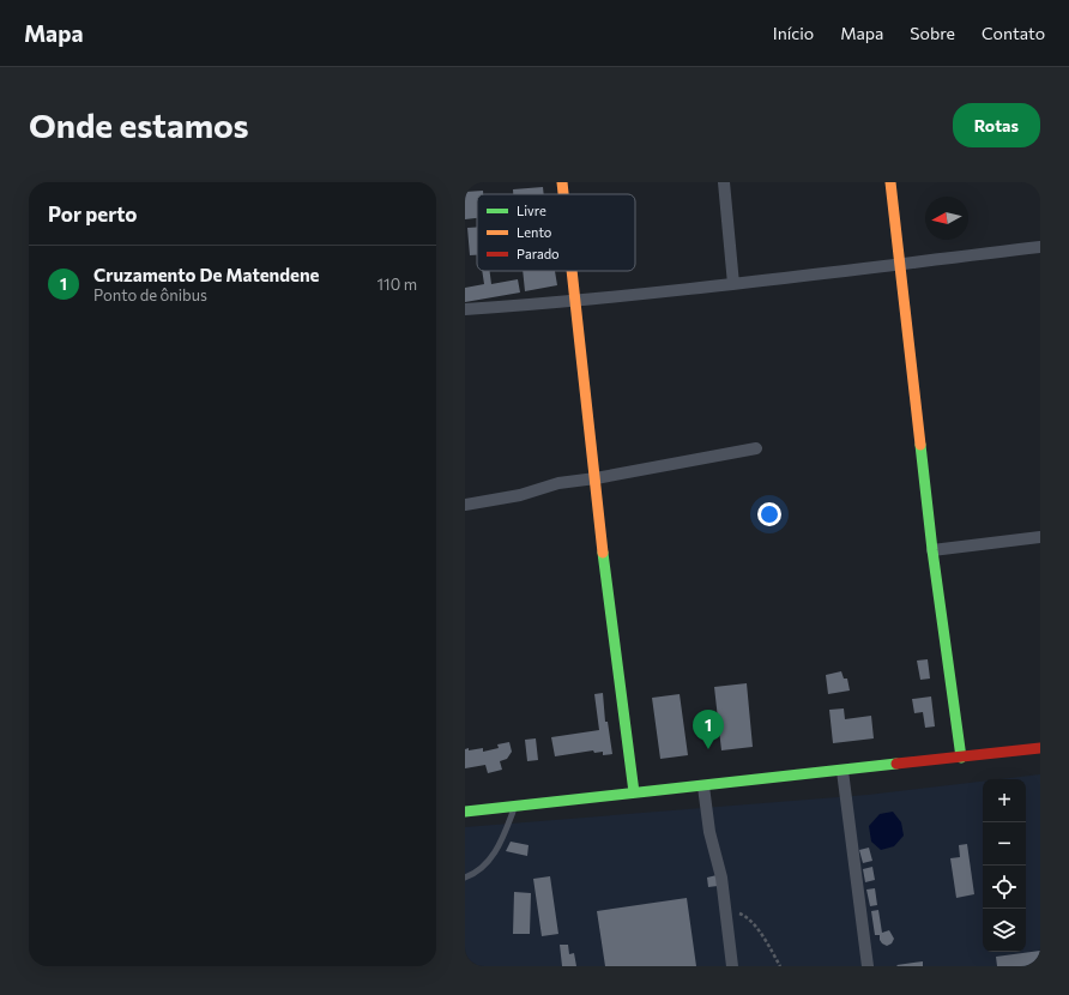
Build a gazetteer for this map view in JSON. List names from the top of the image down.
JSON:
{
  "legend": ["Livre", "Lento", "Parado"],
  "north": "left",
  "page": {
    "header": "Mapa",
    "nav": [
      "Início",
      "Mapa",
      "Sobre",
      "Contato"
    ],
    "buttons": "Rotas",
    "title": "Onde estamos",
    "heading": "Por perto",
    "list": [
      {
        "mark": "1",
        "name": "Cruzamento De Matendene",
        "note": "Ponto de ônibus",
        "value": "110 m"
      }
    ],
    "pins": "1",
    "map_buttons": ["+", "−"]
  }
}
